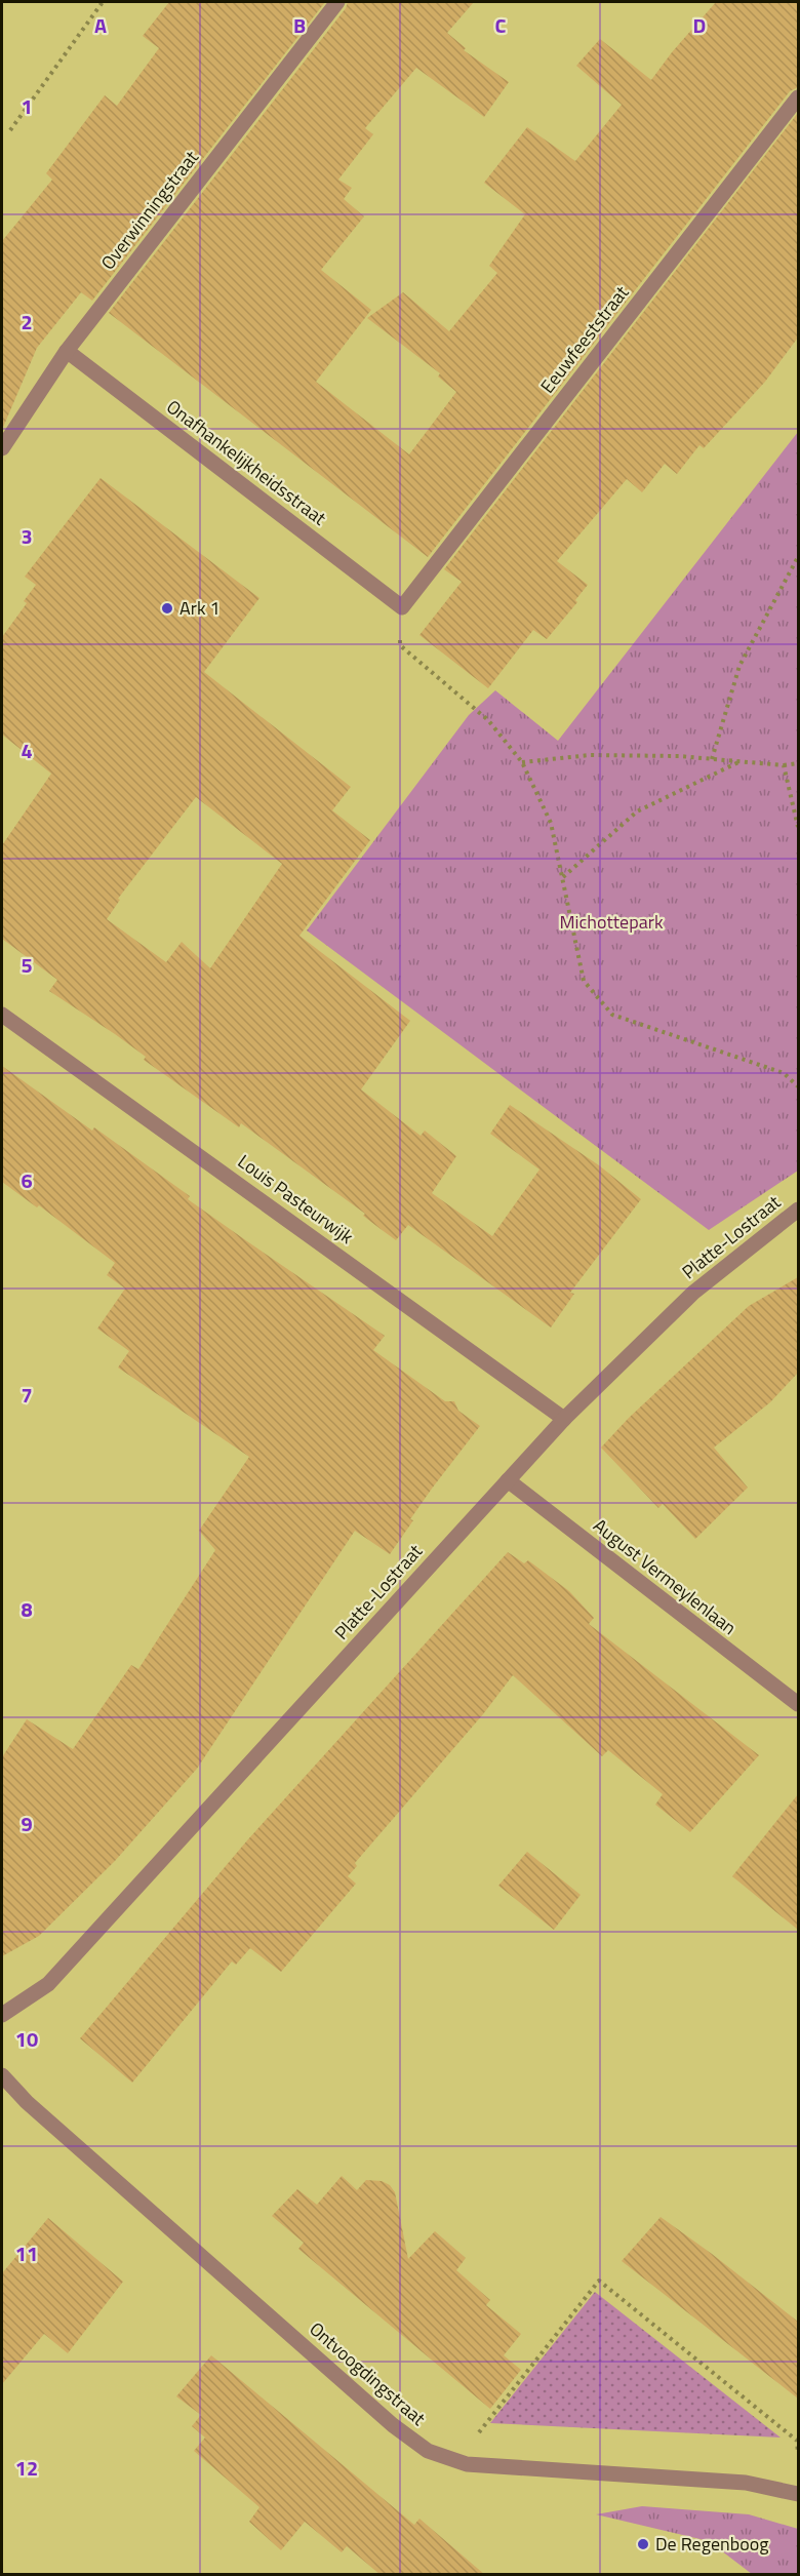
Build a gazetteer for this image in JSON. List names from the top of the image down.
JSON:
{
  "streets": {
    "street": [
      "Overwinningstraat",
      "Eeuwfeeststraat",
      "Onafhankelijkheidsstraat",
      "Louis Pasteurwijk",
      "Platte-Lostraat",
      "August Vermeylenlaan",
      "Ontvoogdingstraat"
    ]
  },
  "crossings": [
    ["Overwinningstraat", "Onafhankelijkheidsstraat"],
    ["Eeuwfeeststraat", "Onafhankelijkheidsstraat"],
    ["Louis Pasteurwijk", "Platte-Lostraat"],
    ["Platte-Lostraat", "August Vermeylenlaan"]
  ],
  "parks": ["Michottepark"],
  "places": ["Ark 1", "De Regenboog"],
  "grid": {
    "columns": [
      "A",
      "B",
      "C",
      "D"
    ],
    "rows": [
      "1",
      "2",
      "3",
      "4",
      "5",
      "6",
      "7",
      "8",
      "9",
      "10",
      "11",
      "12"
    ]
  }
}
